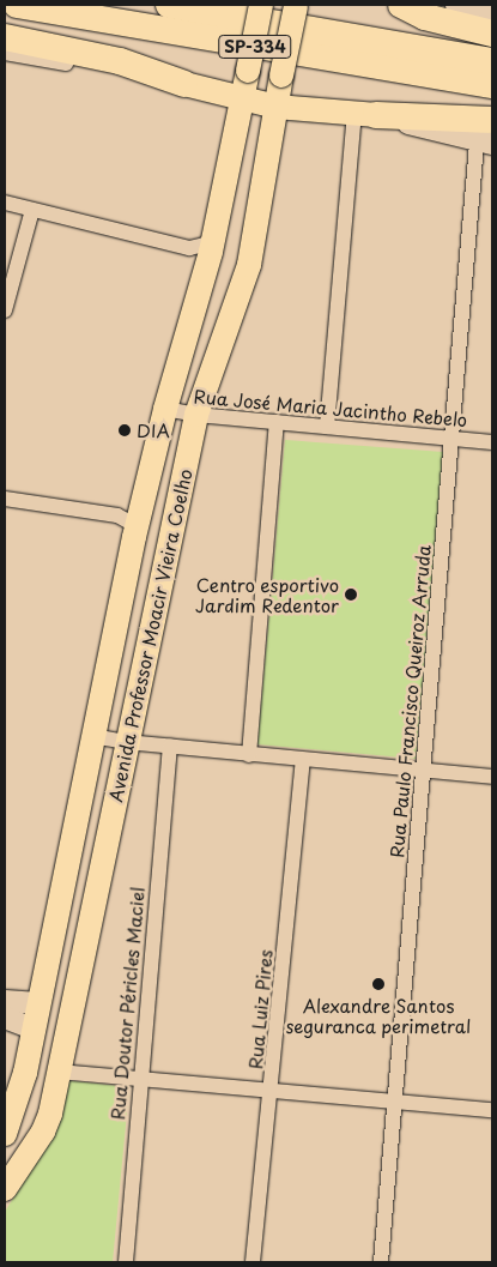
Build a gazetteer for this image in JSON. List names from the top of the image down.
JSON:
{
  "streets": {
    "highway": ["SP-334"],
    "main road": ["Avenida Professor Moacir Vieira Coelho"],
    "street": [
      "Rua José Maria Jacintho Rebelo",
      "Rua Paulo Francisco Queiroz Arruda",
      "Rua Doutor Péricles Maciel",
      "Rua Luiz Pires"
    ]
  },
  "crossings": [
    ["Rua José Maria Jacintho Rebelo", "Avenida Professor Moacir Vieira Coelho"],
    ["Rua José Maria Jacintho Rebelo", "Rua Paulo Francisco Queiroz Arruda"]
  ],
  "places": ["DIA", "Centro esportivo Jardim Redentor", "Alexandre Santos seguranca perimetral"]
}
